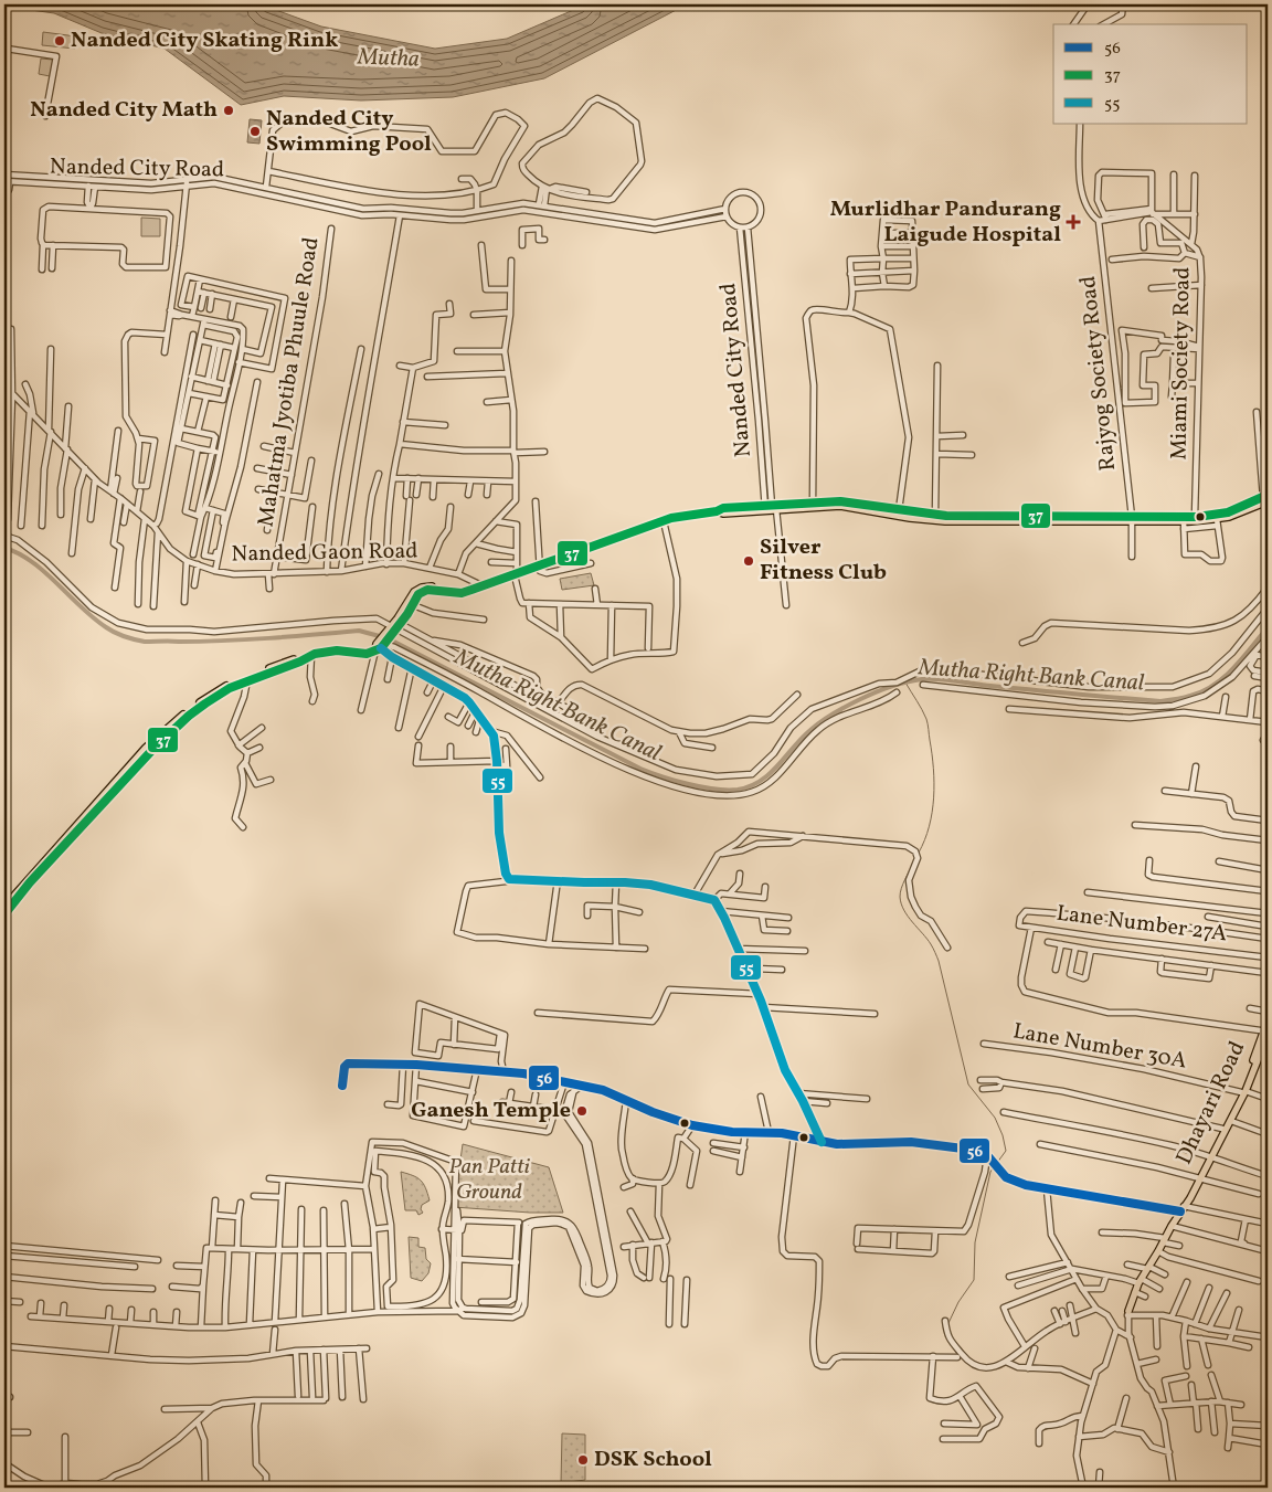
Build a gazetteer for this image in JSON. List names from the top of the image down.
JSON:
{
  "streets": {
    "main road": ["Dhayari Road"],
    "street": [
      "Nanded City Road",
      "Miami Society Road",
      "Rajyog Society Road",
      "Mahatma Jyotiba Phuule Road",
      "Nanded Gaon Road",
      "Lane Number 27A",
      "Lane Number 30A"
    ]
  },
  "crossings": [
    ["Mahatma Jyotiba Phuule Road", "Nanded Gaon Road"],
    ["Lane Number 30A", "Dhayari Road"]
  ],
  "water": ["Mutha", "Mutha Right Bank Canal"],
  "parks": ["Pan Patti Ground"],
  "places": {
    "other": [
      "Nanded City Skating Rink",
      "Nanded City Math",
      "Nanded City Swimming Pool",
      "Silver Fitness Club",
      "Ganesh Temple",
      "DSK School"
    ],
    "health": ["Murlidhar Pandurang Laigude Hospital"]
  },
  "lines": ["transit line 37", "transit line 55", "transit line 56"],
  "legend": ["56", "37", "55"]
}
